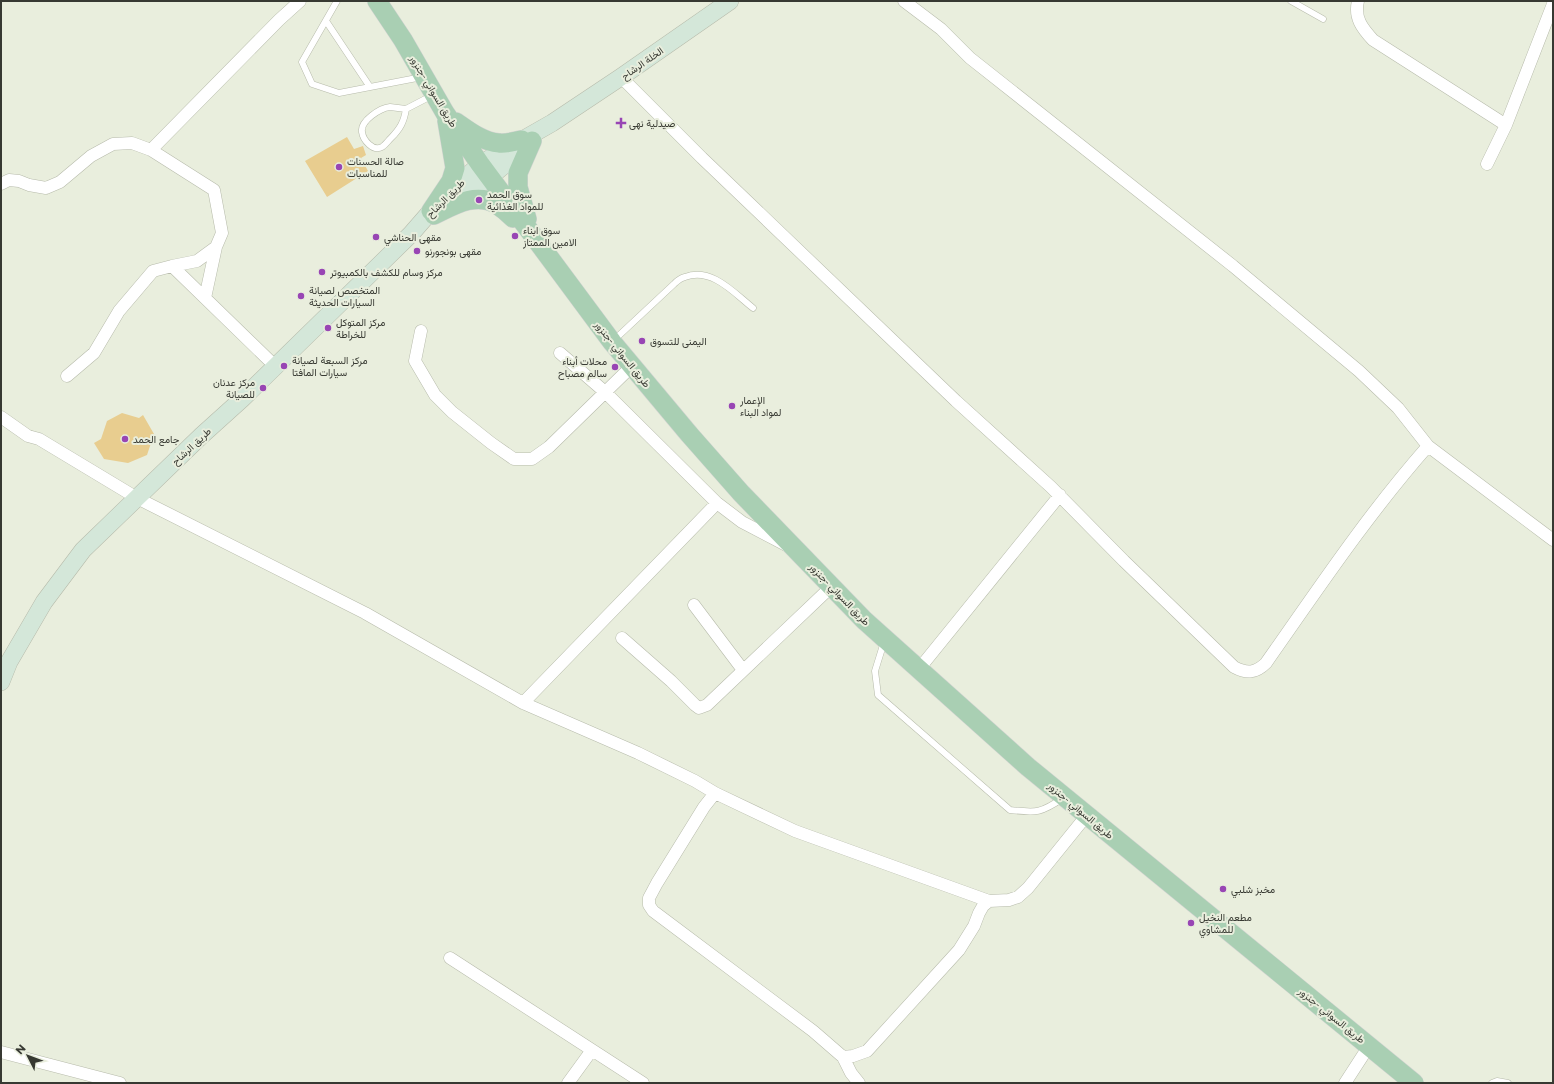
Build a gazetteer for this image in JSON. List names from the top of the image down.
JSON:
{
  "streets": {
    "main road": ["الخلة الرشاح", "طريق السواني -جنزور", "طريق الرشاح"]
  },
  "crossings": [
    ["الخلة الرشاح", "طريق السواني -جنزور"],
    ["الخلة الرشاح", "طريق الرشاح"],
    ["طريق السواني -جنزور", "طريق الرشاح"]
  ],
  "places": {
    "health": ["صيدلية نهى"],
    "other": [
      "صالة الحسنات للمناسبات",
      "سوق الحمد للمواد الغذائية",
      "سوق ابناء الامين الممتاز",
      "مقهى الحناشي",
      "مقهى بونجورنو",
      "مركز وسام للكشف بالكمبيوتر",
      "المتخصص لصيانة السيارات الحديثة",
      "مركز المتوكل للخراطة",
      "اليمنى للتسوق",
      "مركز السبعة لصيانة سيارات المافتا",
      "محلات أبناء سالم مصباح",
      "مركز عدنان للصيانة",
      "الإعمار لمواد البناء",
      "جامع الحمد",
      "مخبز شلبي",
      "مطعم النخيل للمشاوي"
    ]
  },
  "north": "top left"
}
